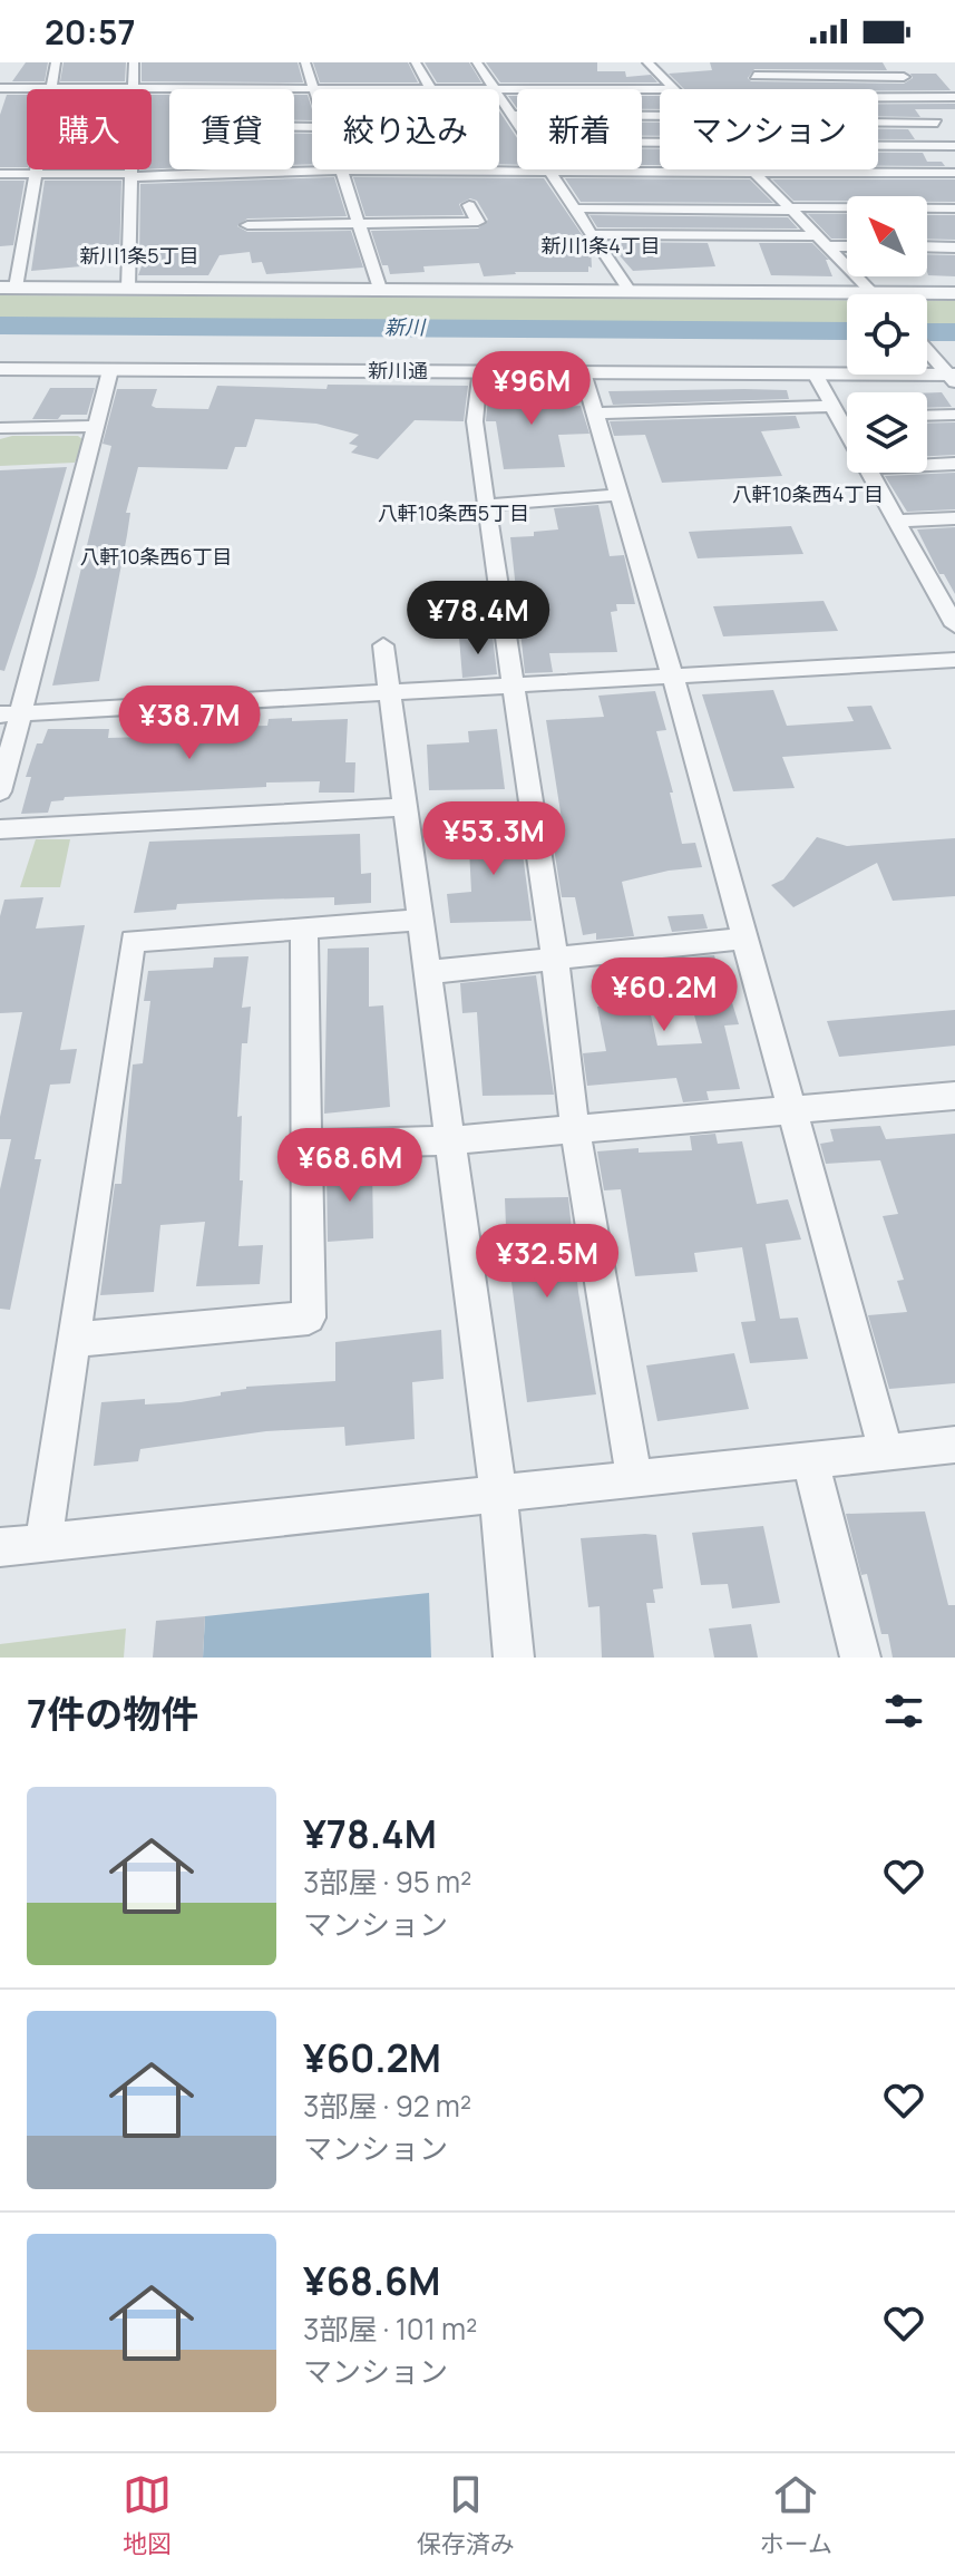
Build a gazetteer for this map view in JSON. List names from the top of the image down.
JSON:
{
  "streets": {
    "street": ["新川通"]
  },
  "districts": [
    "新川1条4丁目",
    "新川1条5丁目",
    "八軒10条西4丁目",
    "八軒10条西5丁目",
    "八軒10条西6丁目"
  ],
  "water": ["新川"],
  "north": "top left",
  "page": {
    "status": "20:57",
    "chip": [
      "購入",
      "賃貸",
      "絞り込み",
      "新着",
      "マンション"
    ],
    "price": [
      "¥96M",
      "¥78.4M",
      "¥38.7M",
      "¥53.3M",
      "¥60.2M",
      "¥68.6M",
      "¥32.5M"
    ],
    "heading": "7件の物件",
    "list": [
      {
        "name": "¥78.4M",
        "note": "3部屋 · 95 m² · マンション"
      },
      {
        "name": "¥60.2M",
        "note": "3部屋 · 92 m² · マンション"
      },
      {
        "name": "¥68.6M",
        "note": "3部屋 · 101 m² · マンション"
      }
    ],
    "tabs": ["地図", "保存済み", "ホーム"]
  }
}
